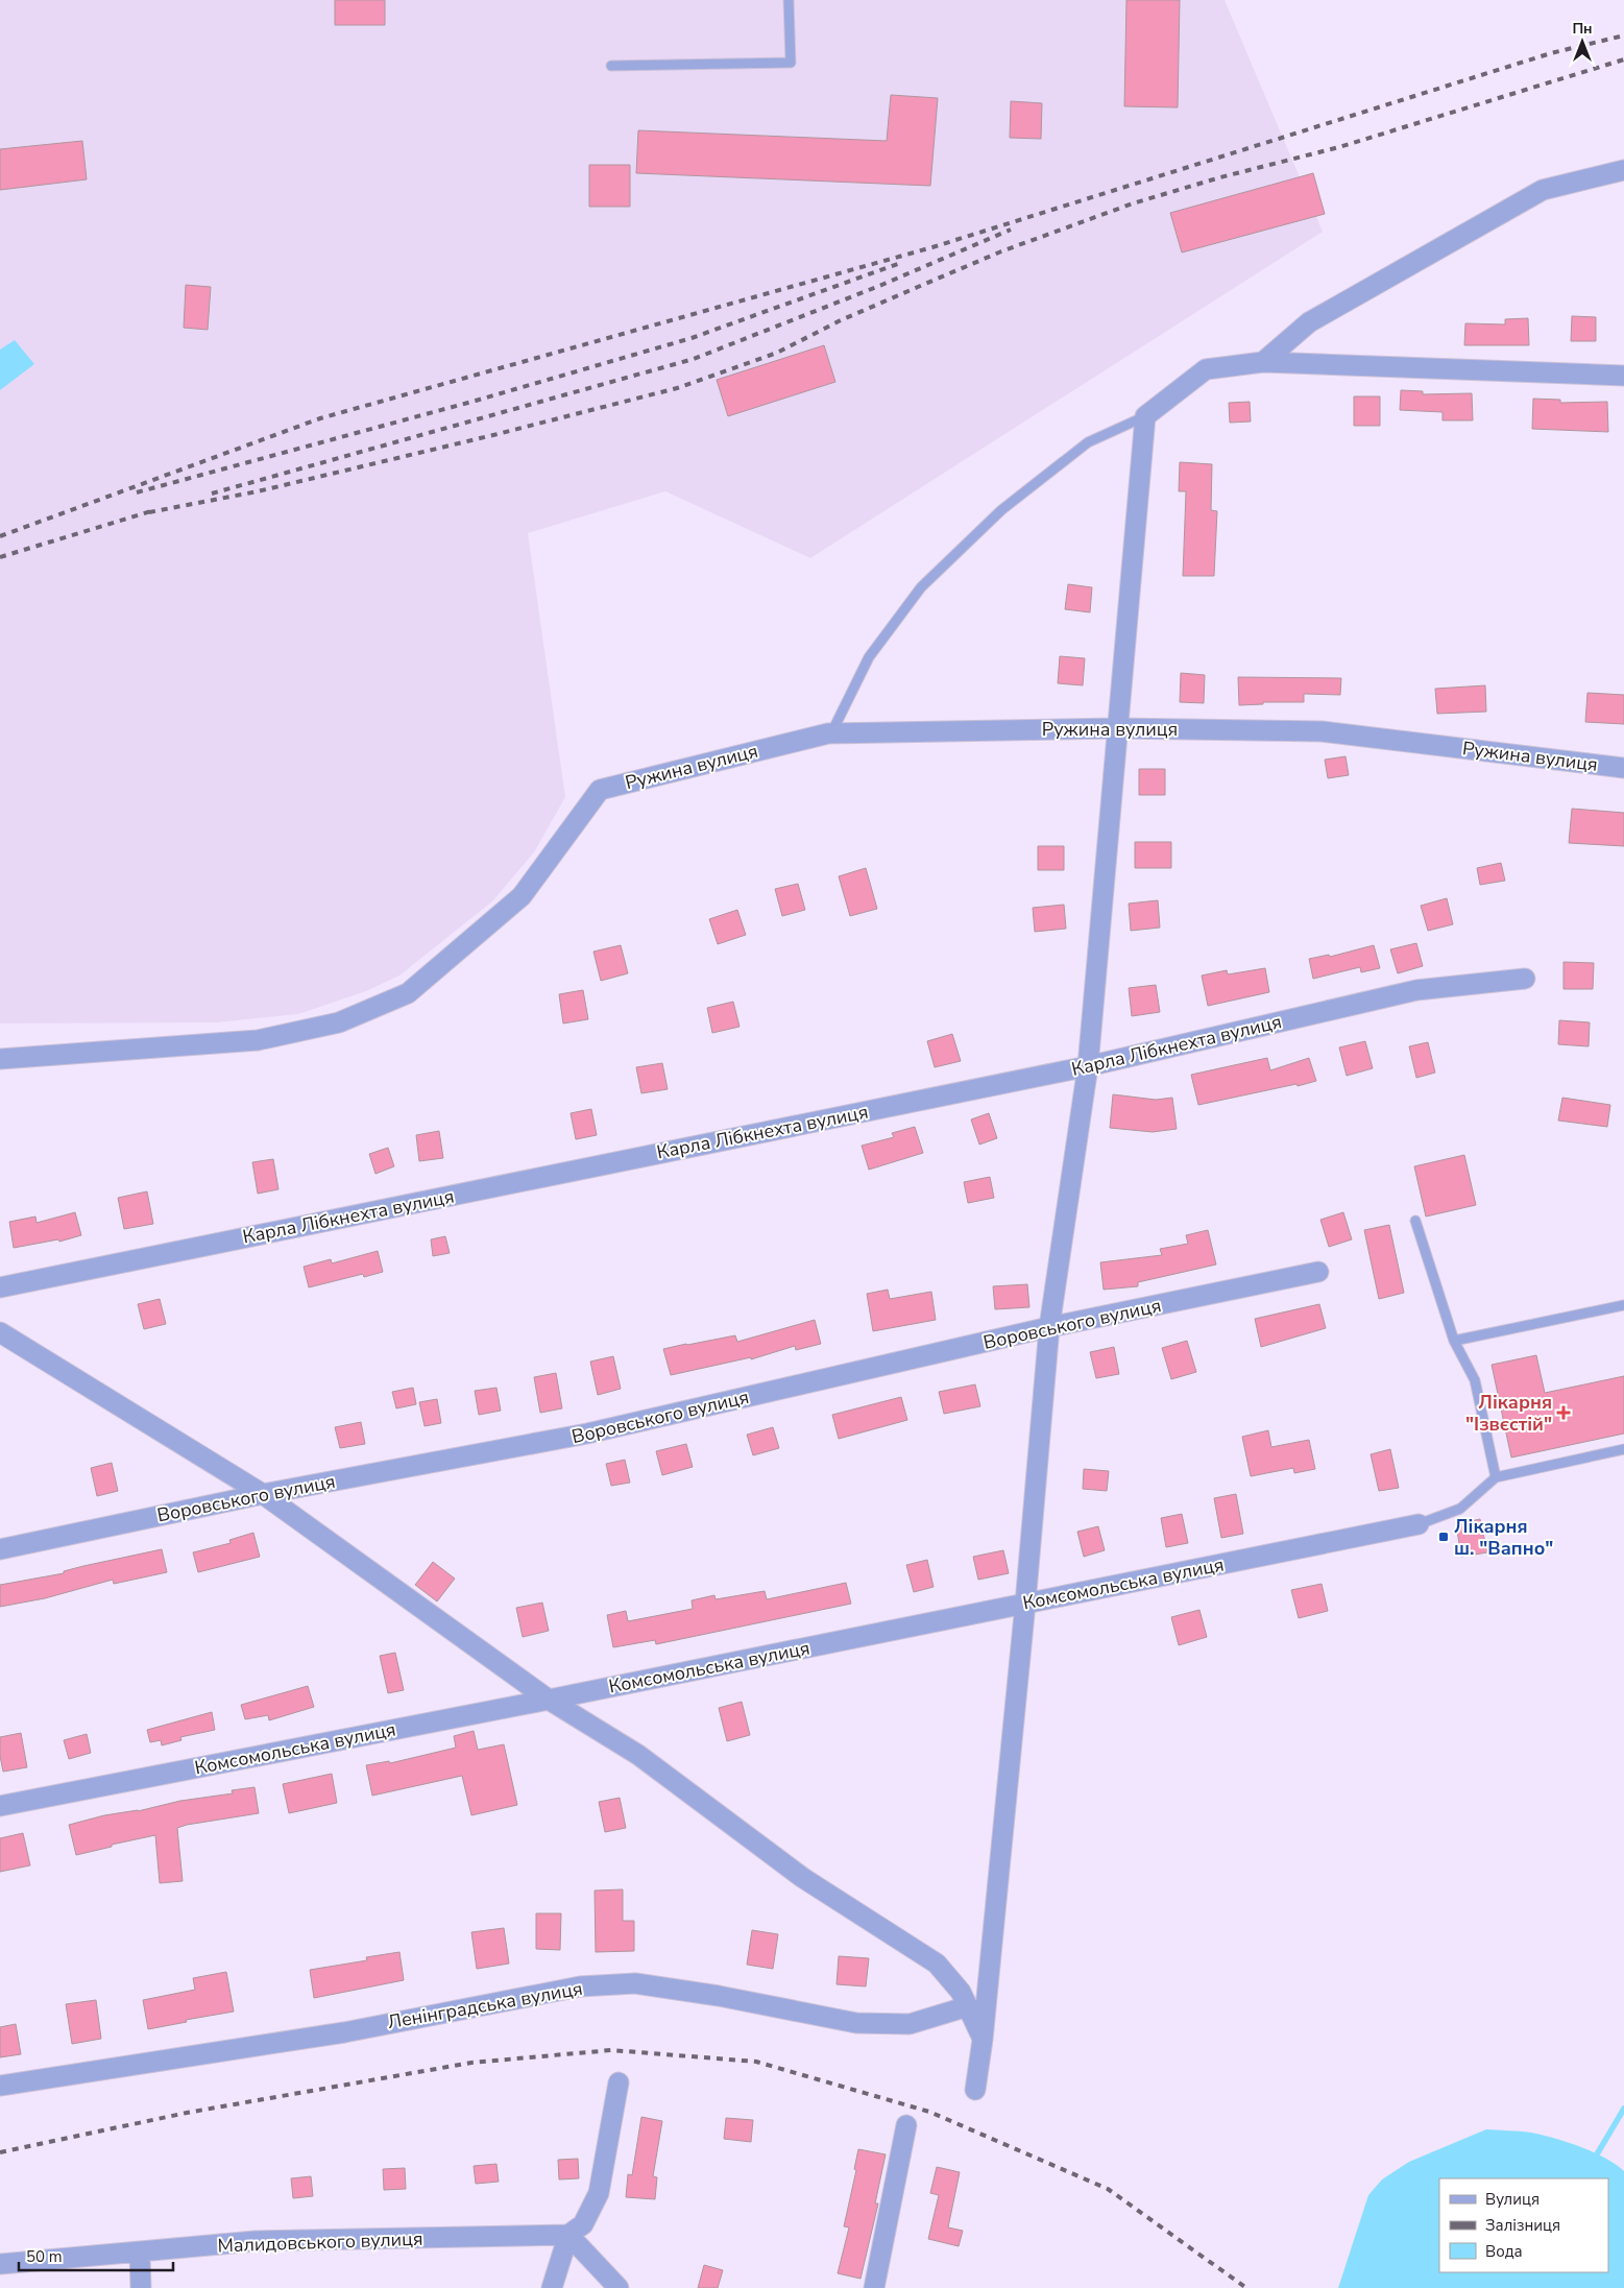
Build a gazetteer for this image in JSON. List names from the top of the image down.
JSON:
{
  "streets": {
    "street": [
      "Ружина вулиця",
      "Карла Лібкнехта вулиця",
      "Воровського вулиця",
      "Комсомольська вулиця",
      "Ленінградська вулиця",
      "Малидовського вулиця"
    ]
  },
  "places": {
    "health": ["Лікарня \"Ізвєстій\""],
    "transit": ["Лікарня ш. \"Вапно\""]
  },
  "legend": ["Вулиця", "Залізниця", "Вода"],
  "scale_bar": "50 m",
  "north": "top"
}
